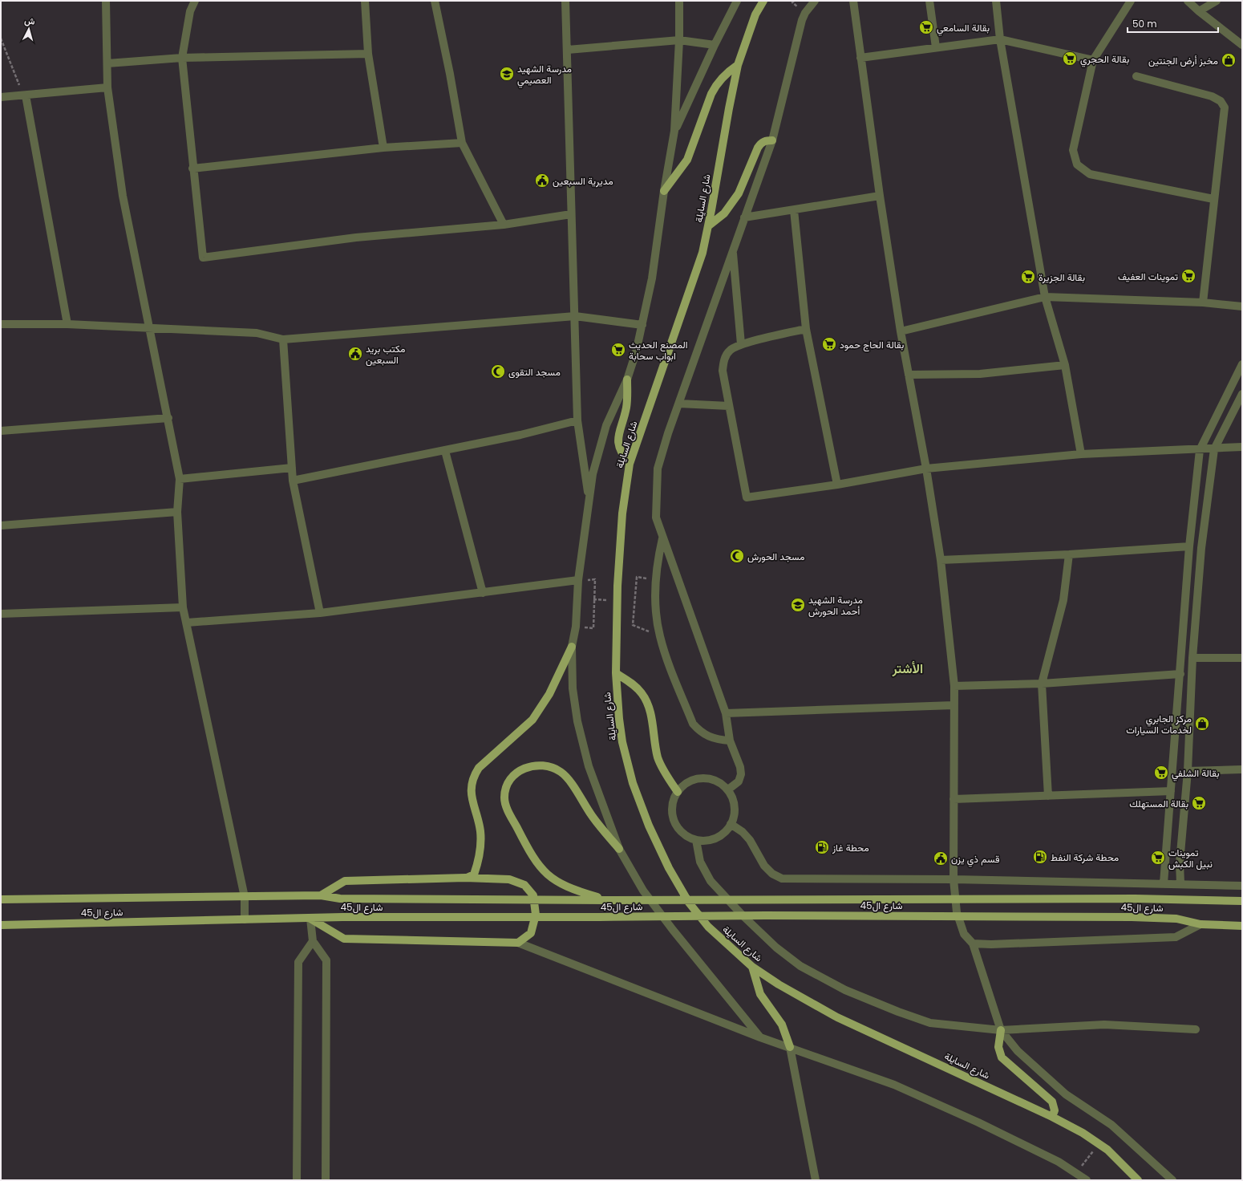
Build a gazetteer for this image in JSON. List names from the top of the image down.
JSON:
{
  "streets": {
    "main road": ["شارع السايلة", "شارع ال45"]
  },
  "districts": ["الأشتر"],
  "places": {
    "supermarket": [
      "بقالة السامعي",
      "بقالة الحجري",
      "تموينات العفيف",
      "بقالة الجزيرة",
      "بقالة الحاج حمود",
      "المصنع الحديث ابواب سحابة",
      "بقالة الشلفي",
      "بقالة المستهلك",
      "تموينات نبيل الكبش"
    ],
    "shop": ["مخبز أرض الجنتين", "مركز الجابري لخدمات السيارات"],
    "school or university": ["مدرسة الشهيد العصيمي", "مدرسة الشهيد أحمد الحورش"],
    "public building": ["مديرية السبعين", "مكتب بريد السبعين", "قسم ذي يزن"],
    "mosque": ["مسجد التقوى", "مسجد الحورش"],
    "fuel station": ["محطة غاز", "محطة شركة النفط"]
  },
  "scale_bar": "50 m",
  "north": "top"
}
